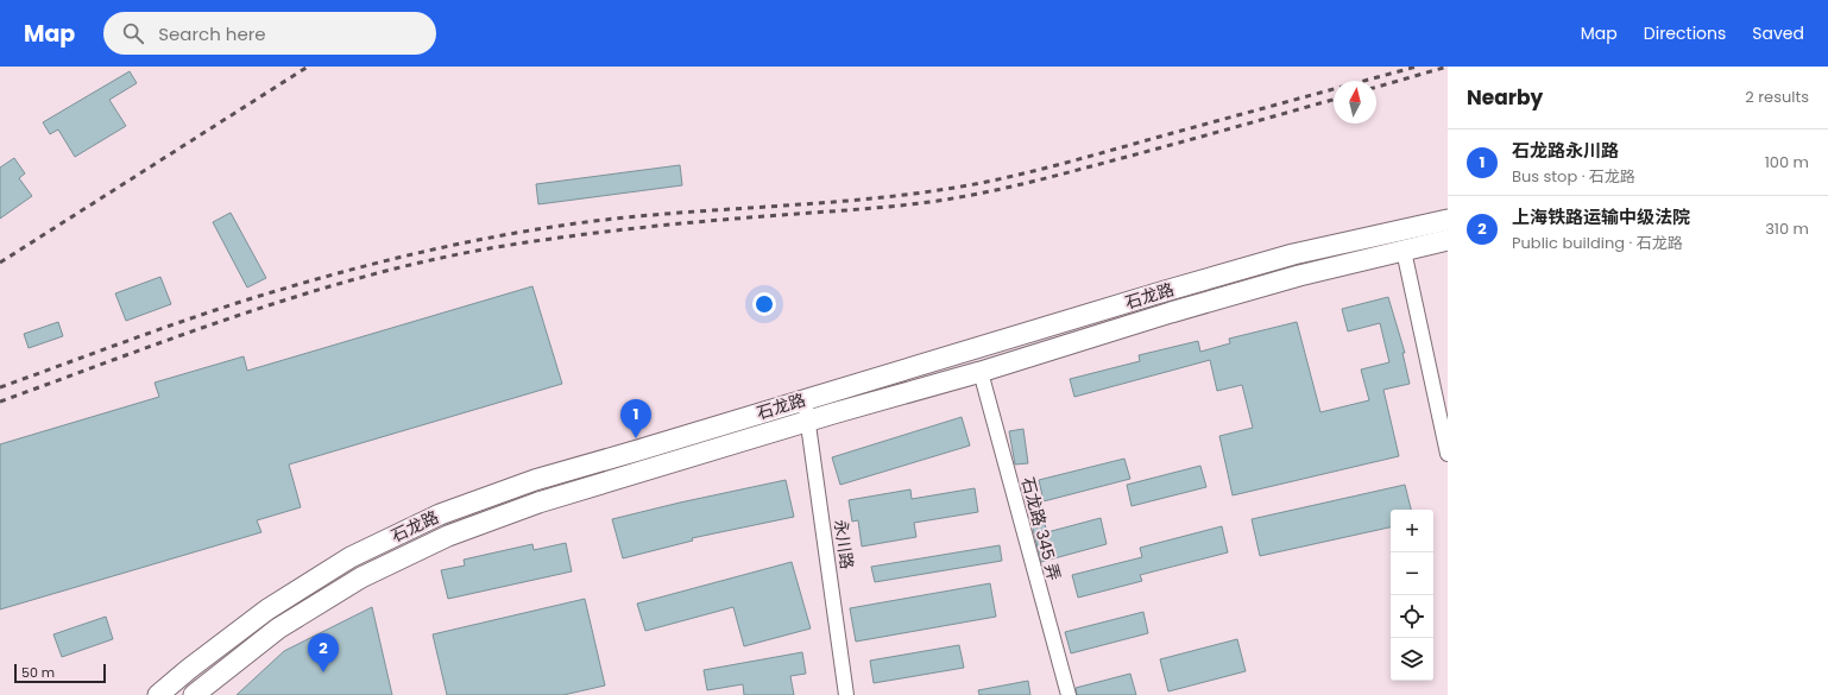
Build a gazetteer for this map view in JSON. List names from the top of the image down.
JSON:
{
  "streets": {
    "main road": ["石龙路"],
    "street": ["石龙路 345 弄", "永川路"]
  },
  "crossings": [
    ["石龙路", "石龙路 345 弄"],
    ["石龙路", "永川路"]
  ],
  "scale_bar": "50 m",
  "north": "top",
  "page": {
    "header": "Map",
    "search": "Search here",
    "nav": ["Map", "Directions", "Saved"],
    "heading": ["Nearby", "2 results"],
    "list": [
      {
        "mark": "1",
        "name": "石龙路永川路",
        "note": "Bus stop · 石龙路",
        "value": "100 m"
      },
      {
        "mark": "2",
        "name": "上海铁路运输中级法院",
        "note": "Public building · 石龙路",
        "value": "310 m"
      }
    ],
    "pins": ["1", "2"],
    "map_buttons": ["+", "−"],
    "scale": "50 m"
  }
}
